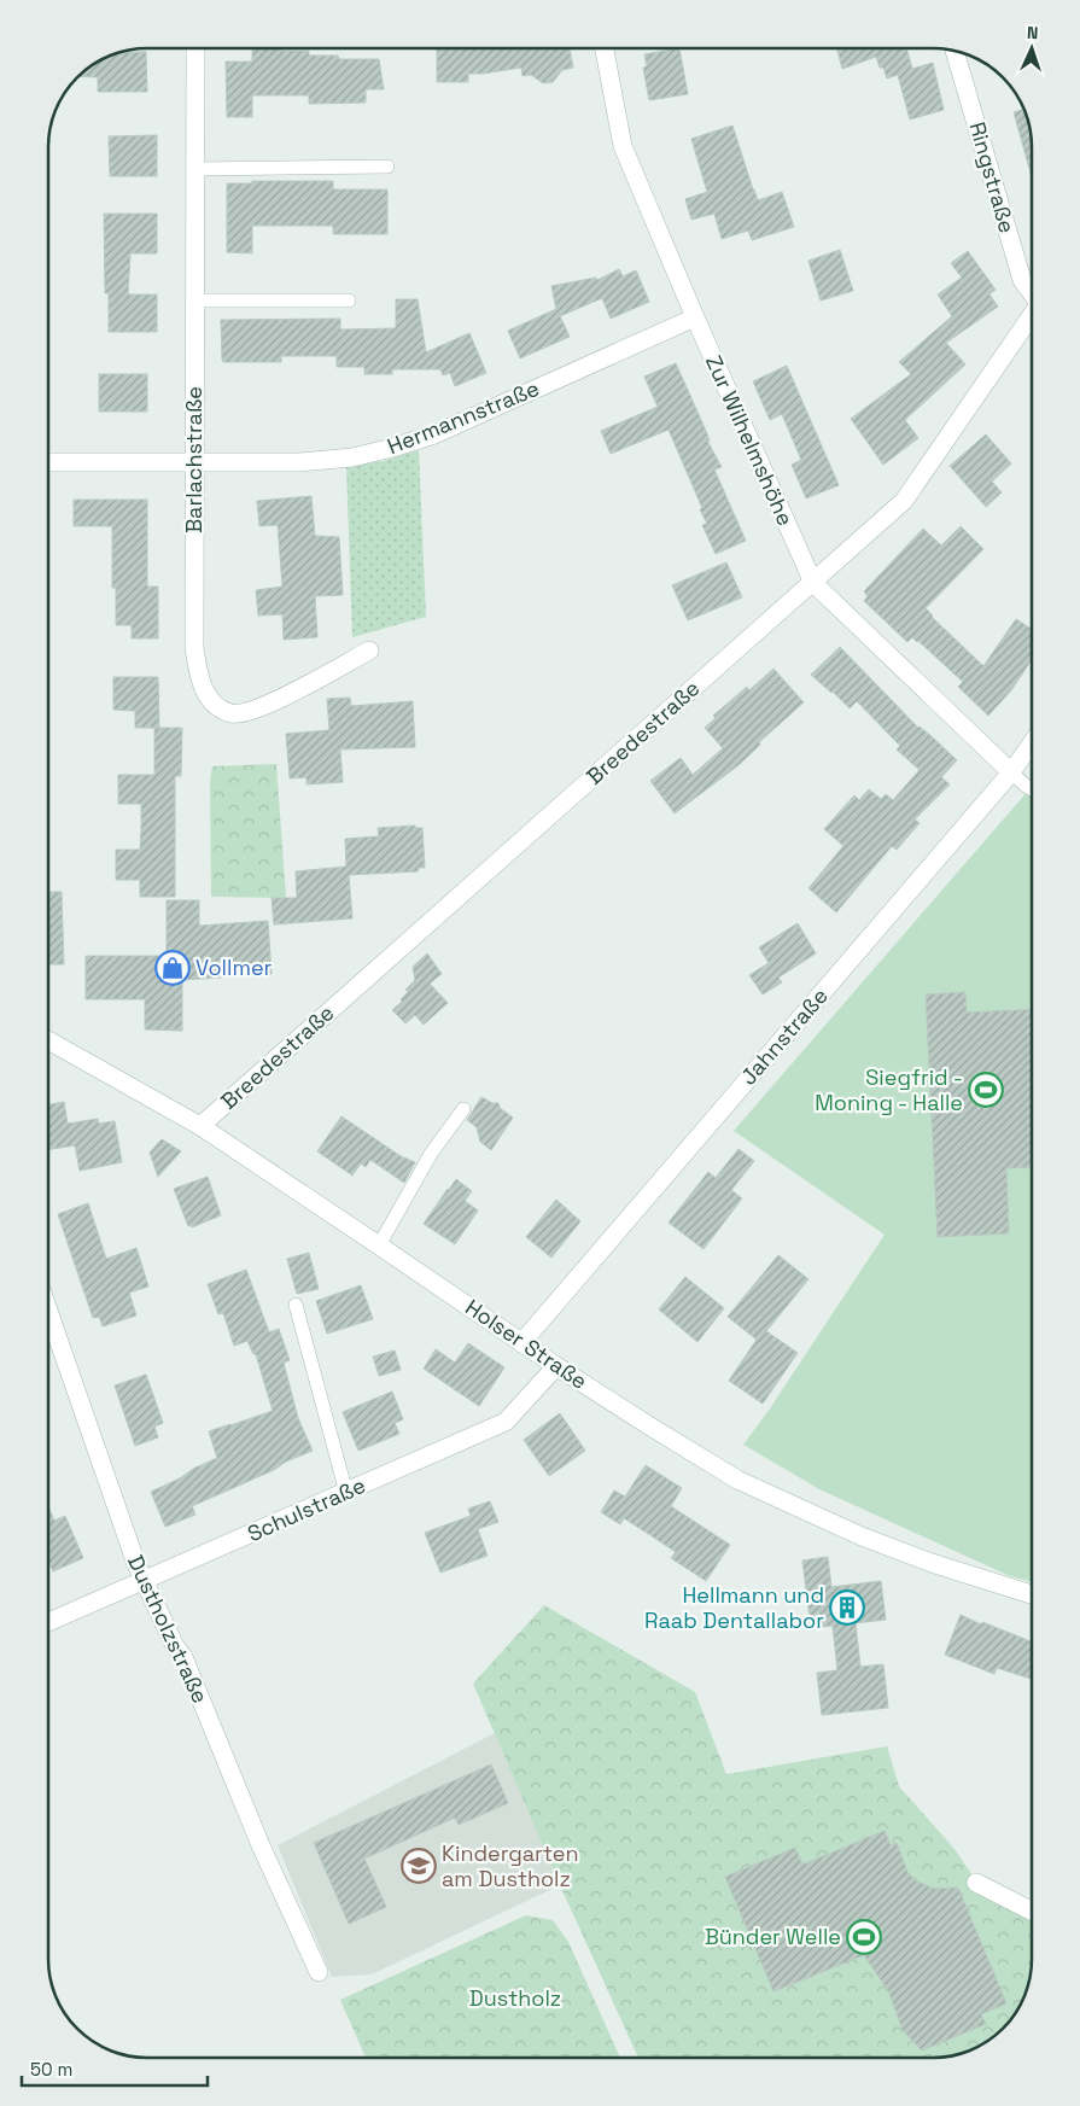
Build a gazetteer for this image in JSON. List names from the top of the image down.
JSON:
{
  "streets": {
    "street": [
      "Ringstraße",
      "Hermannstraße",
      "Zur Wilhelmshöhe",
      "Barlachstraße",
      "Breedestraße",
      "Jahnstraße",
      "Holser Straße",
      "Schulstraße",
      "Dustholzstraße"
    ]
  },
  "crossings": [
    ["Hermannstraße", "Zur Wilhelmshöhe"],
    ["Hermannstraße", "Barlachstraße"],
    ["Zur Wilhelmshöhe", "Breedestraße"],
    ["Zur Wilhelmshöhe", "Jahnstraße"],
    ["Breedestraße", "Holser Straße"],
    ["Jahnstraße", "Holser Straße"],
    ["Holser Straße", "Schulstraße"],
    ["Schulstraße", "Dustholzstraße"]
  ],
  "parks": ["Dustholz"],
  "places": {
    "shop": ["Vollmer"],
    "sports": ["Siegfrid - Moning - Halle", "Bünder Welle"],
    "building": ["Hellmann und Raab Dentallabor"],
    "school or university": ["Kindergarten am Dustholz"]
  },
  "scale_bar": "50 m",
  "north": "top"
}
